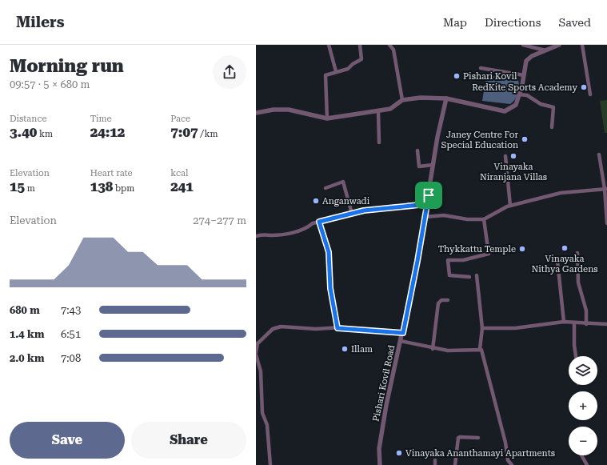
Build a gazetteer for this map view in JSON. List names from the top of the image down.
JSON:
{
  "streets": {
    "street": ["Pishari Kovil Road"]
  },
  "places": [
    "Pishari Kovil",
    "RedKite Sports Academy",
    "Janey Centre For Special Education",
    "Vinayaka Niranjana Villas",
    "Anganwadi",
    "Vinayaka Nithya Gardens",
    "Thykkattu Temple",
    "Illam",
    "Vinayaka Ananthamayi Apartments"
  ],
  "page": {
    "header": "Milers",
    "nav": ["Map", "Directions", "Saved"],
    "heading": ["Morning run", "09:57 · 5 × 680 m"],
    "stats": [
      ["Distance", "3.40 km"],
      ["Time", "24:12"],
      ["Pace", "7:07 /km"],
      ["Elevation", "15 m"],
      ["Heart rate", "138 bpm"],
      ["kcal", "241"]
    ],
    "chart": ["Elevation", "274–277 m"],
    "list": [
      {
        "name": "680 m",
        "note": "7:43"
      },
      {
        "name": "1.4 km",
        "note": "6:51"
      },
      {
        "name": "2.0 km",
        "note": "7:08"
      }
    ],
    "map_buttons": ["+", "−"],
    "buttons": ["Save", "Share"]
  }
}
